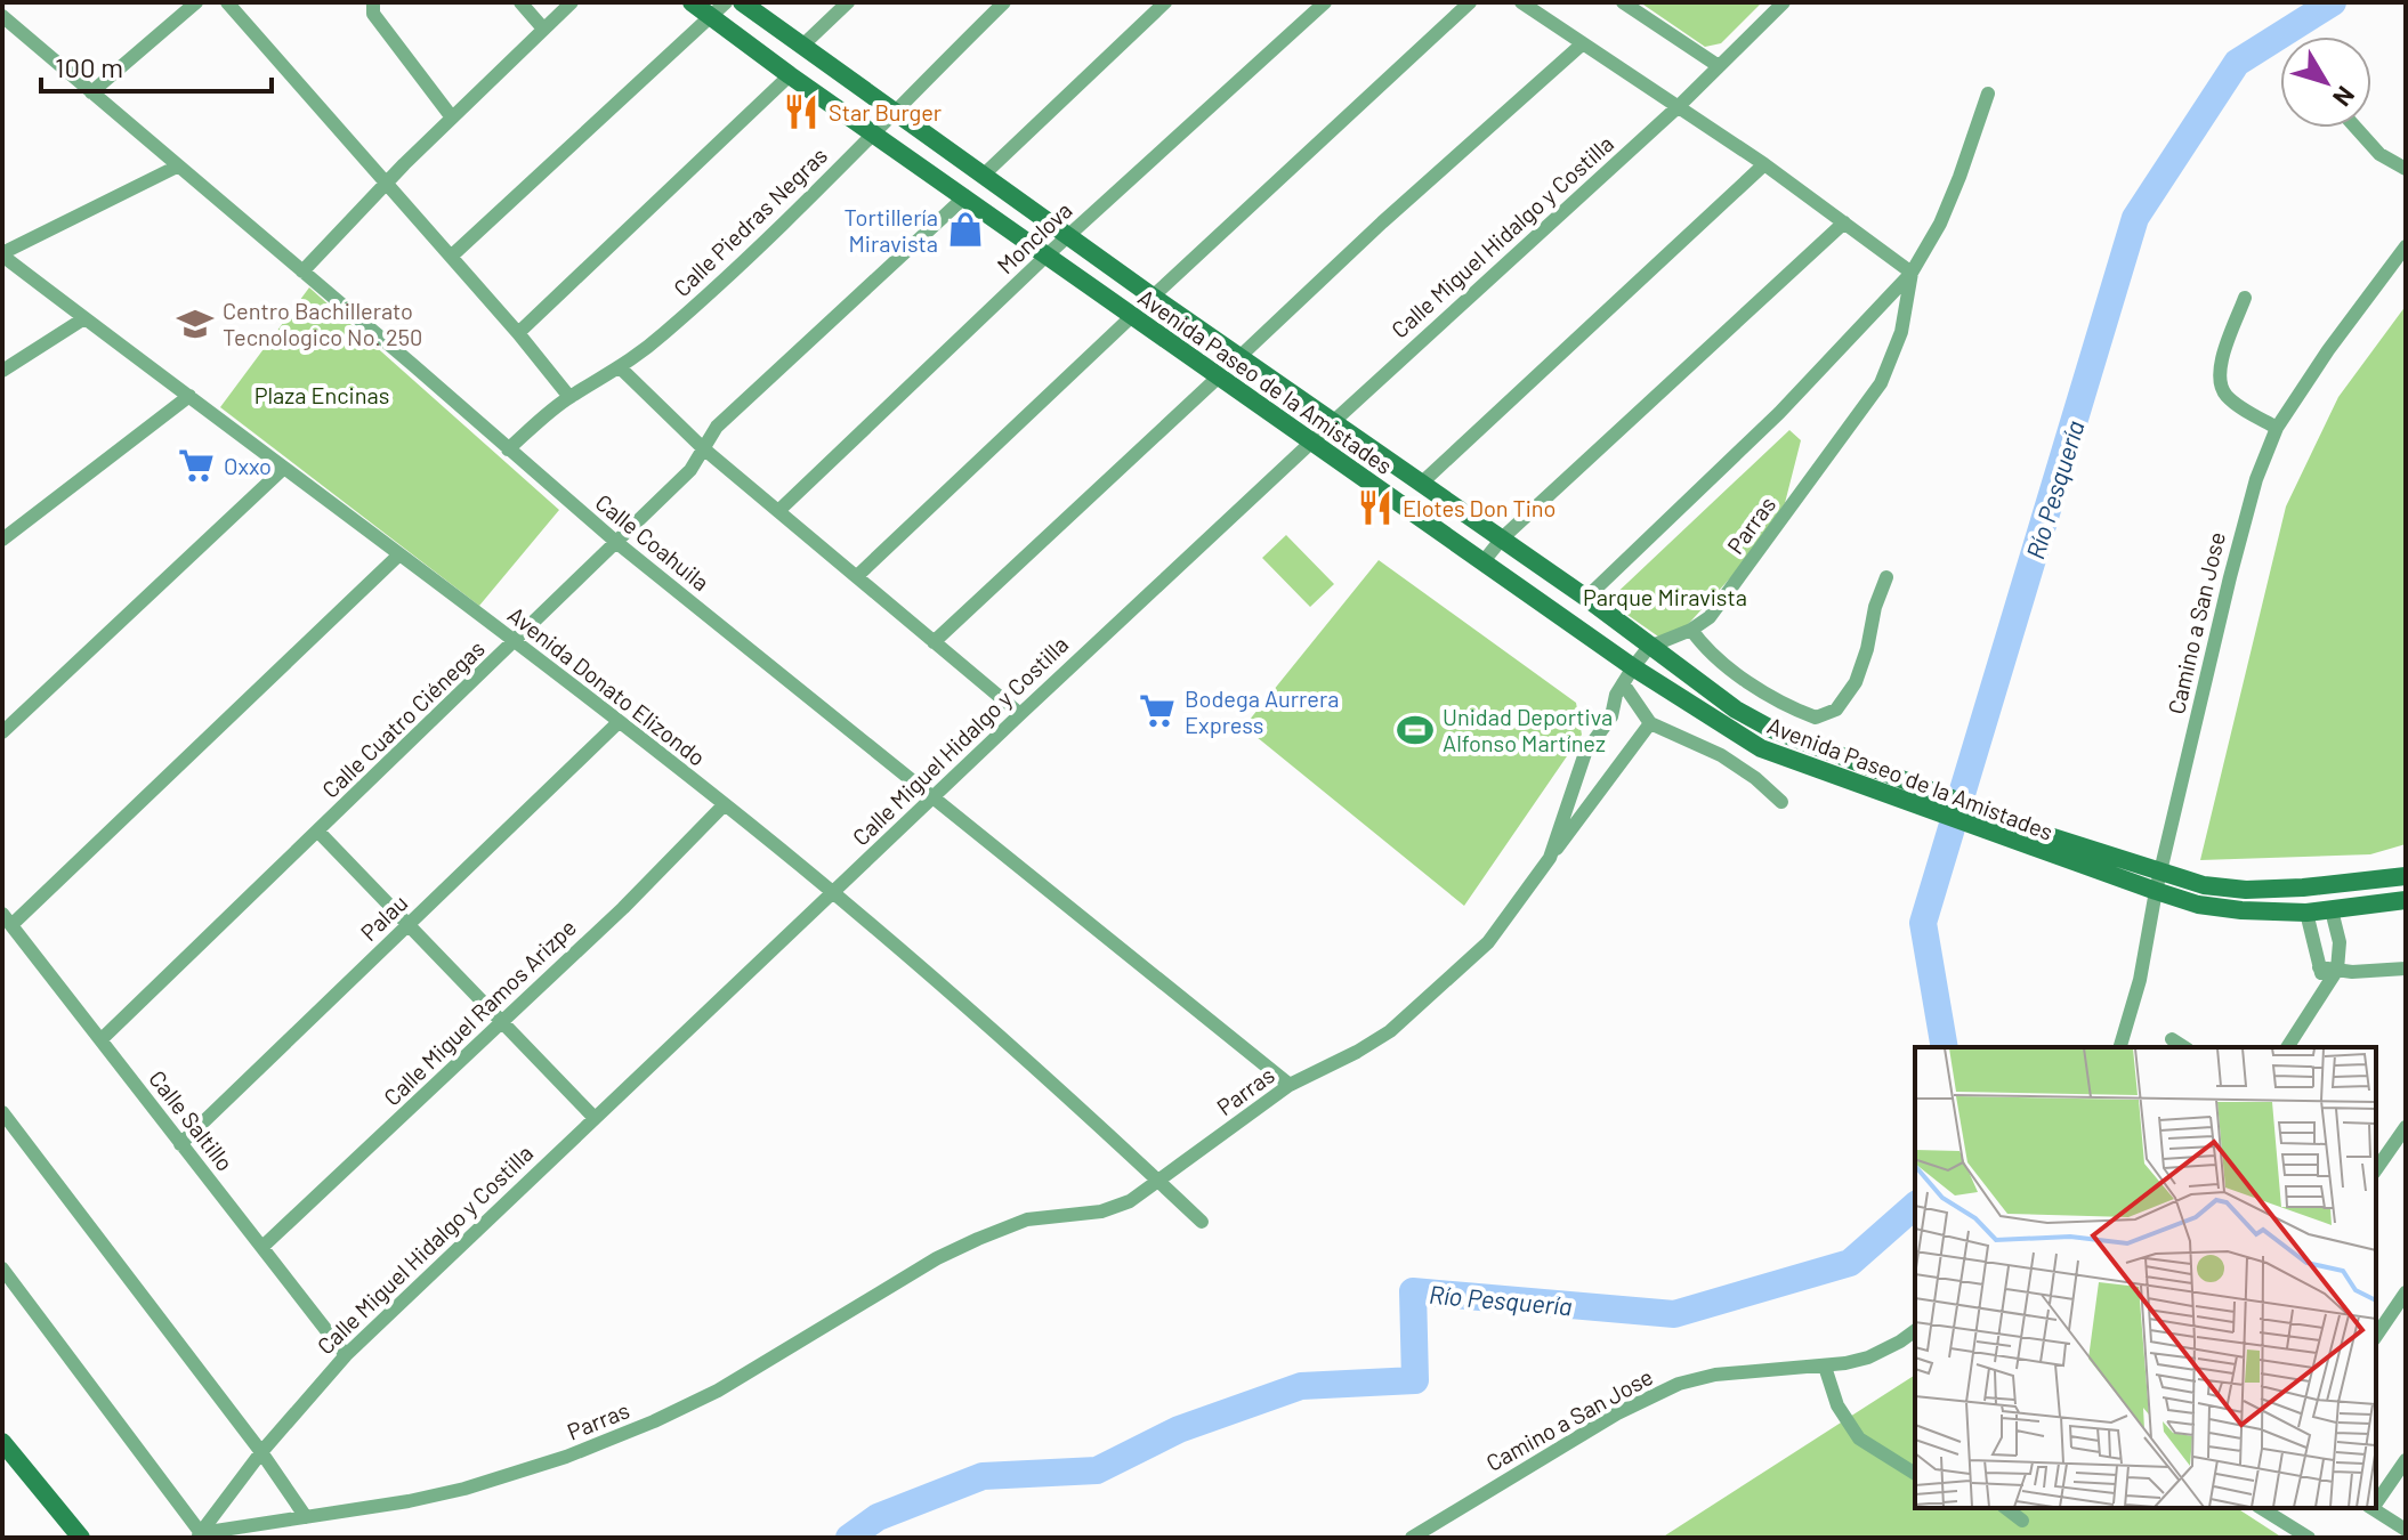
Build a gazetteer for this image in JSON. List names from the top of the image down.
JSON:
{
  "streets": {
    "street": [
      "Calle Piedras Negras",
      "Calle Miguel Hidalgo y Costilla",
      "Monclova",
      "Avenida Paseo de la Amistades",
      "Parras",
      "Calle Coahuila",
      "Camino a San Jose",
      "Avenida Donato Elizondo",
      "Calle Cuatro Ciénegas",
      "Palau",
      "Calle Miguel Ramos Arizpe",
      "Calle Saltillo"
    ]
  },
  "crossings": [
    ["Calle Piedras Negras", "Avenida Paseo de la Amistades"],
    ["Calle Piedras Negras", "Calle Coahuila"],
    ["Calle Miguel Hidalgo y Costilla", "Avenida Paseo de la Amistades"],
    ["Calle Miguel Hidalgo y Costilla", "Parras"],
    ["Calle Miguel Hidalgo y Costilla", "Calle Coahuila"],
    ["Calle Miguel Hidalgo y Costilla", "Avenida Donato Elizondo"],
    ["Calle Miguel Hidalgo y Costilla", "Calle Saltillo"],
    ["Monclova", "Avenida Paseo de la Amistades"],
    ["Avenida Paseo de la Amistades", "Parras"],
    ["Avenida Paseo de la Amistades", "Camino a San Jose"],
    ["Avenida Paseo de la Amistades", "Calle Cuatro Ciénegas"],
    ["Parras", "Calle Coahuila"],
    ["Parras", "Avenida Donato Elizondo"],
    ["Calle Coahuila", "Calle Cuatro Ciénegas"],
    ["Avenida Donato Elizondo", "Calle Cuatro Ciénegas"],
    ["Avenida Donato Elizondo", "Palau"],
    ["Avenida Donato Elizondo", "Calle Miguel Ramos Arizpe"],
    ["Calle Cuatro Ciénegas", "Calle Saltillo"],
    ["Palau", "Calle Saltillo"],
    ["Calle Miguel Ramos Arizpe", "Calle Saltillo"]
  ],
  "water": ["Río Pesquería"],
  "parks": ["Plaza Encinas", "Parque Miravista"],
  "places": {
    "restaurant": ["Star Burger", "Elotes Don Tino"],
    "shop": ["Tortillería Miravista"],
    "school or university": ["Centro Bachillerato Tecnologico No. 250"],
    "supermarket": ["Oxxo", "Bodega Aurrera Express"],
    "sports": ["Unidad Deportiva Alfonso Martínez"]
  },
  "scale_bar": "100 m",
  "north": "bottom right"
}
